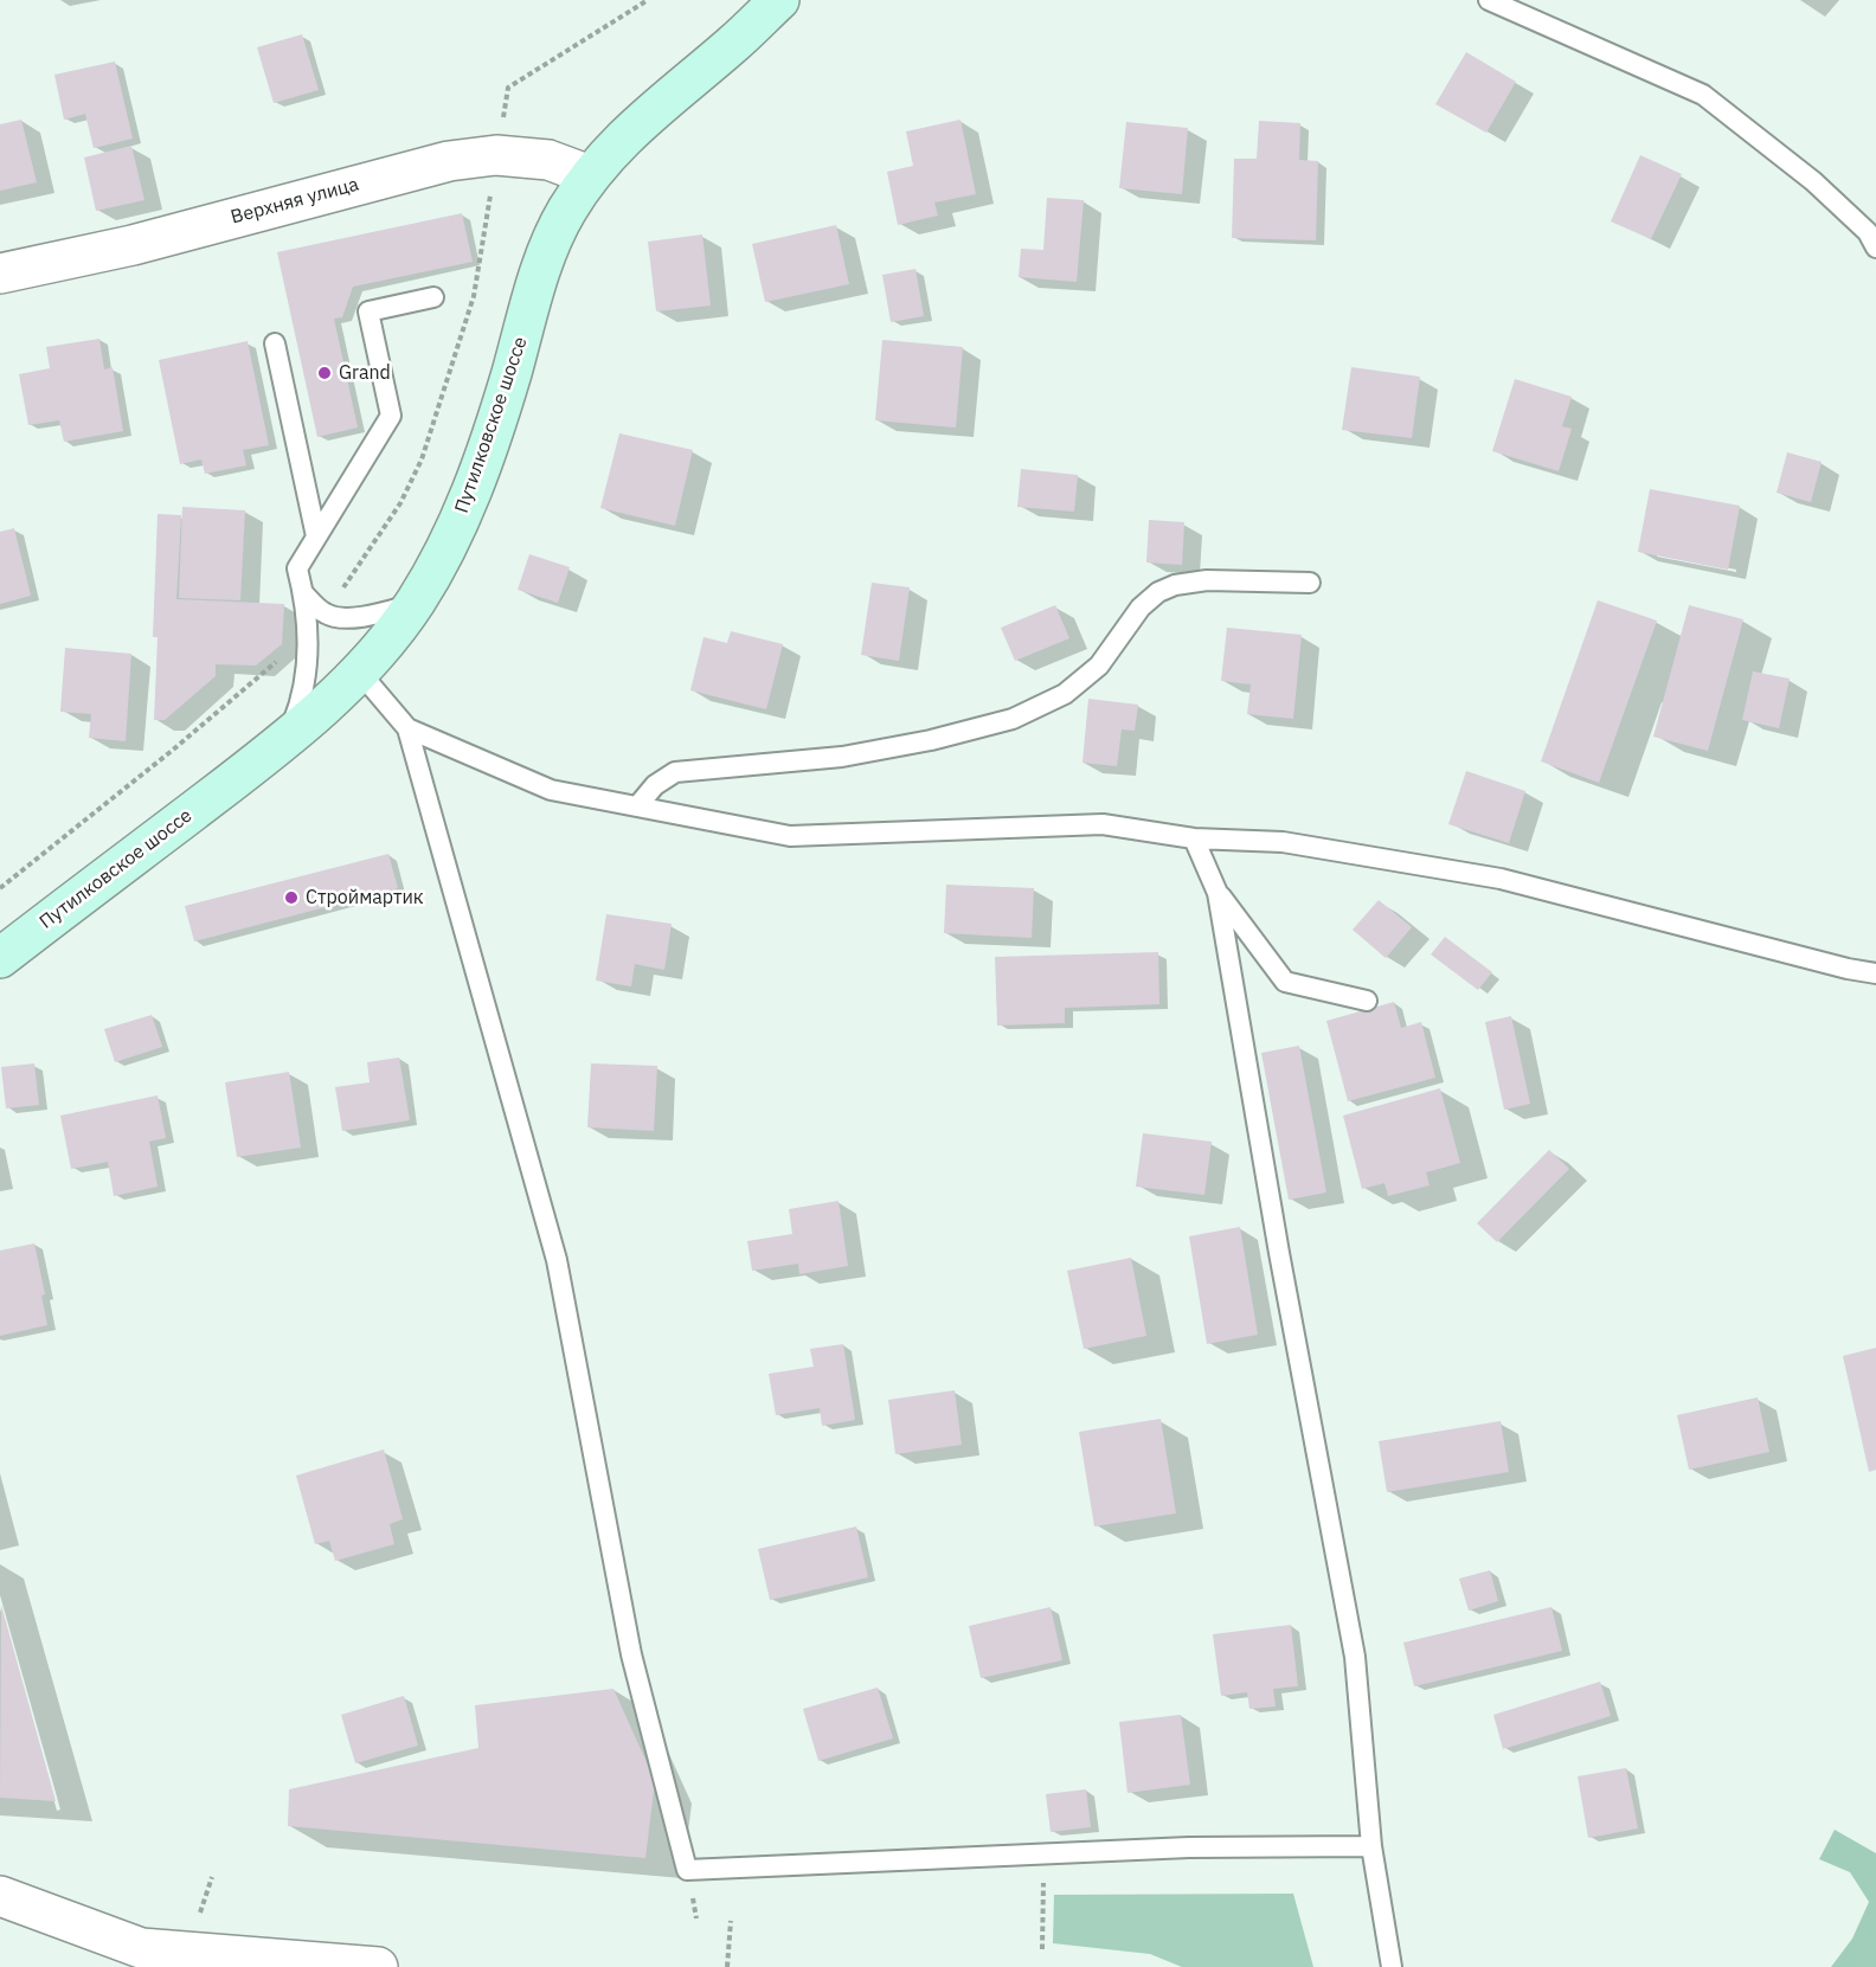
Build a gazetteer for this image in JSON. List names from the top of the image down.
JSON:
{
  "streets": {
    "main road": ["Путилковское шоссе"],
    "street": ["Верхняя улица"]
  },
  "crossings": [
    ["Верхняя улица", "Путилковское шоссе"]
  ],
  "places": ["Grand", "Строймартик"]
}
